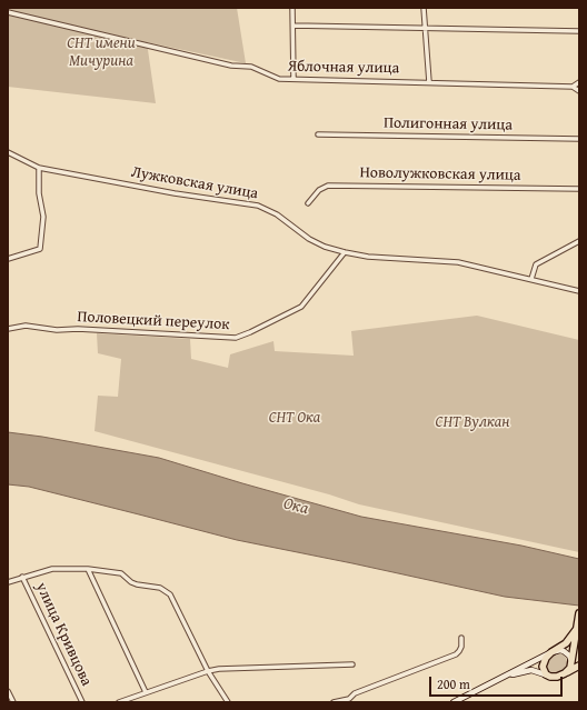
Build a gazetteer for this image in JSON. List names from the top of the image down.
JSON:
{
  "streets": {
    "street": [
      "Яблочная улица",
      "Полигонная улица",
      "Новолужковская улица",
      "Лужковская улица",
      "Половецкий переулок",
      "улица Кривцова"
    ]
  },
  "crossings": [
    ["Лужковская улица", "Половецкий переулок"]
  ],
  "water": ["Ока"],
  "parks": ["СНТ имени Мичурина", "СНТ Ока", "СНТ Вулкан"],
  "scale_bar": "200 m"
}
